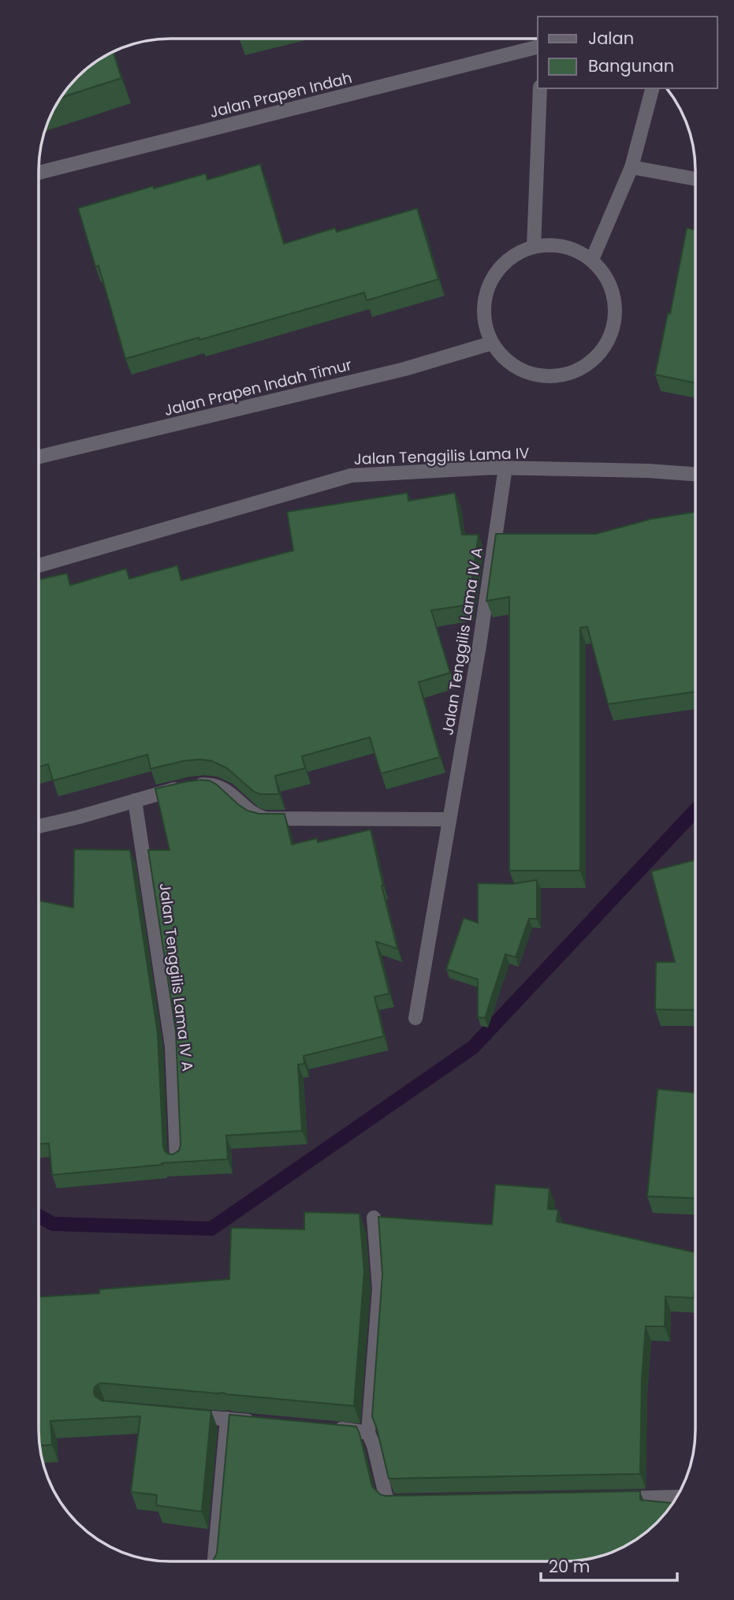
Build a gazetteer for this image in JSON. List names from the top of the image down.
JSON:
{
  "streets": {
    "street": [
      "Jalan Prapen Indah",
      "Jalan Prapen Indah Timur",
      "Jalan Tenggilis Lama IV",
      "Jalan Tenggilis Lama IV A"
    ]
  },
  "crossings": [
    ["Jalan Tenggilis Lama IV", "Jalan Tenggilis Lama IV A"]
  ],
  "legend": ["Jalan", "Bangunan"],
  "scale_bar": "20 m"
}
